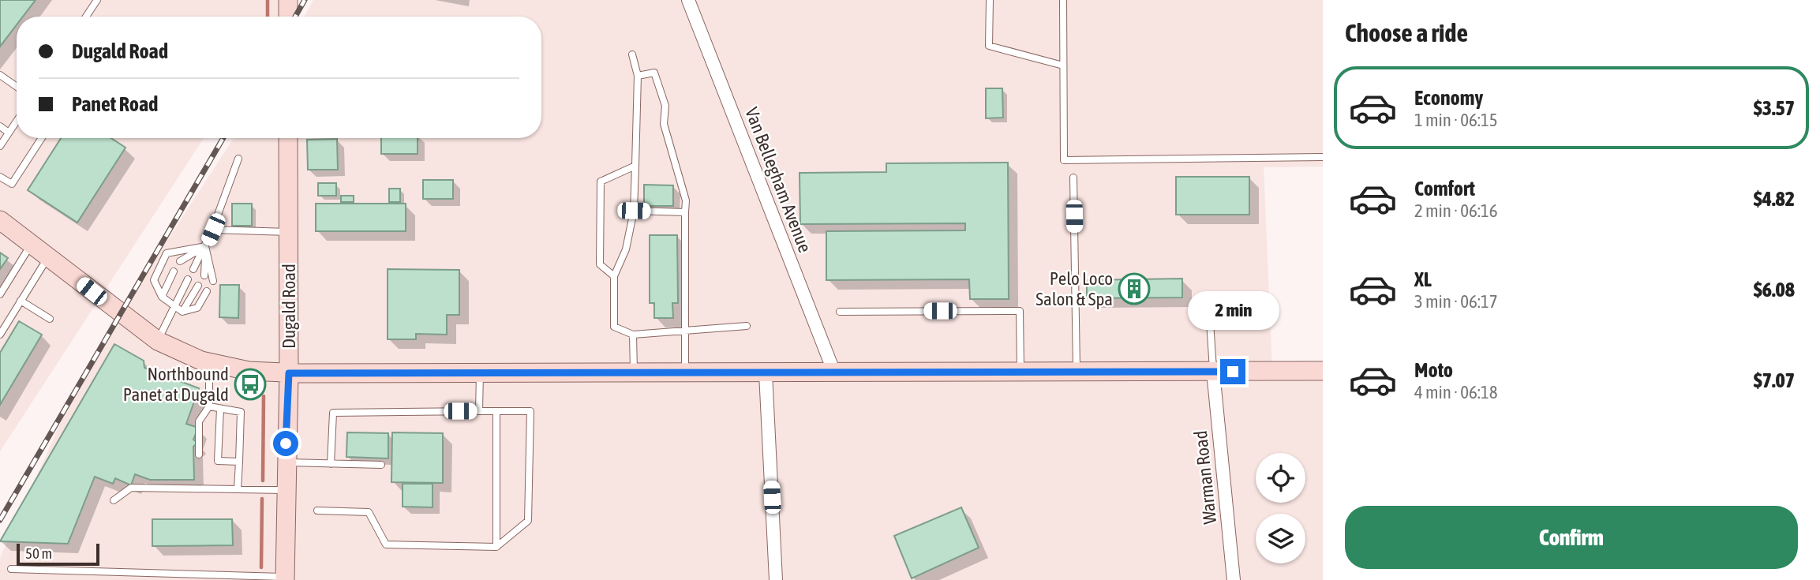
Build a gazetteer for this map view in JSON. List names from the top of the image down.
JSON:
{
  "streets": {
    "street": ["Van Bellegham Avenue", "Dugald Road", "Warman Road"]
  },
  "places": {
    "building": ["Pelo Loco Salon & Spa"],
    "bus stop": ["Northbound Panet at Dugald"]
  },
  "scale_bar": "50 m",
  "page": {
    "heading": "Choose a ride",
    "banner": ["Dugald Road", "Panet Road"],
    "list": [
      {
        "name": "Economy",
        "note": "1 min · 06:15",
        "value": "$3.57"
      },
      {
        "name": "Comfort",
        "note": "2 min · 06:16",
        "value": "$4.82"
      },
      {
        "name": "XL",
        "note": "3 min · 06:17",
        "value": "$6.08"
      },
      {
        "name": "Moto",
        "note": "4 min · 06:18",
        "value": "$7.07"
      }
    ],
    "bubble": "2 min",
    "buttons": "Confirm",
    "scale": "50 m"
  }
}
